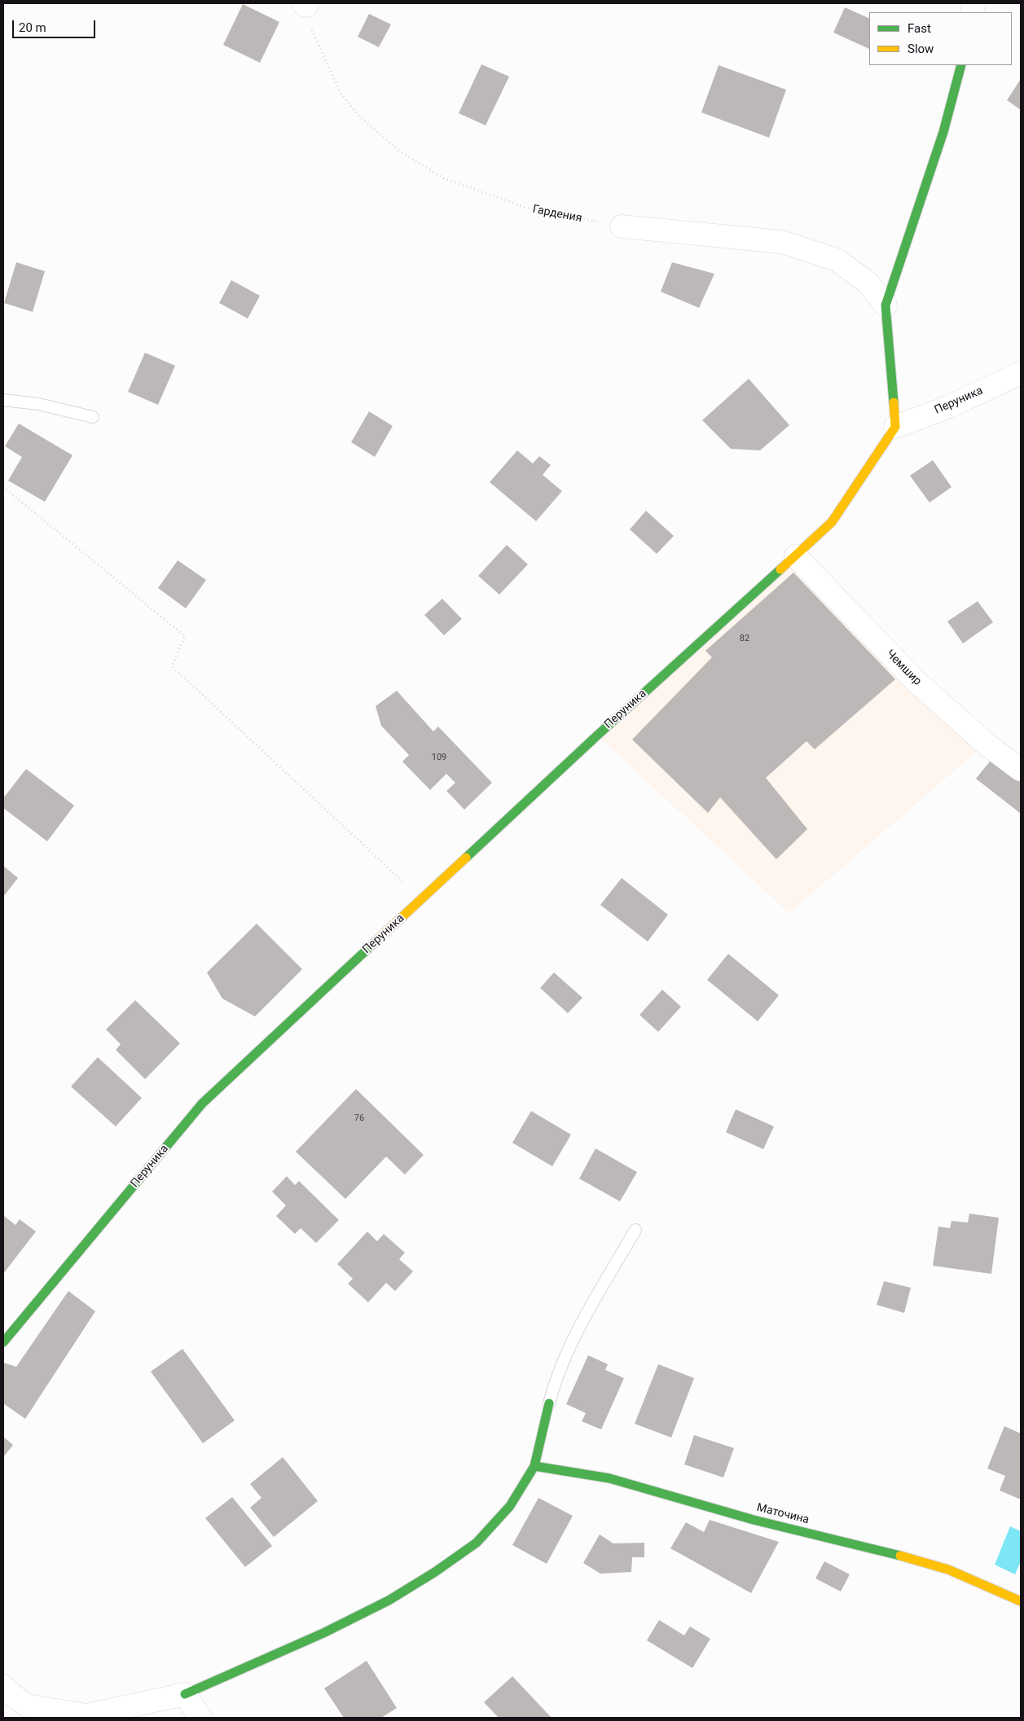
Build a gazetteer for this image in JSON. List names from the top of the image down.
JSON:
{
  "streets": {
    "street": ["Перуника", "Чемшир", "Маточина"],
    "path": ["Гардения"]
  },
  "crossings": [
    ["Перуника", "Чемшир"]
  ],
  "house_numbers": ["82", "109", "76"],
  "legend": ["Fast", "Slow"],
  "scale_bar": "20 m"
}
